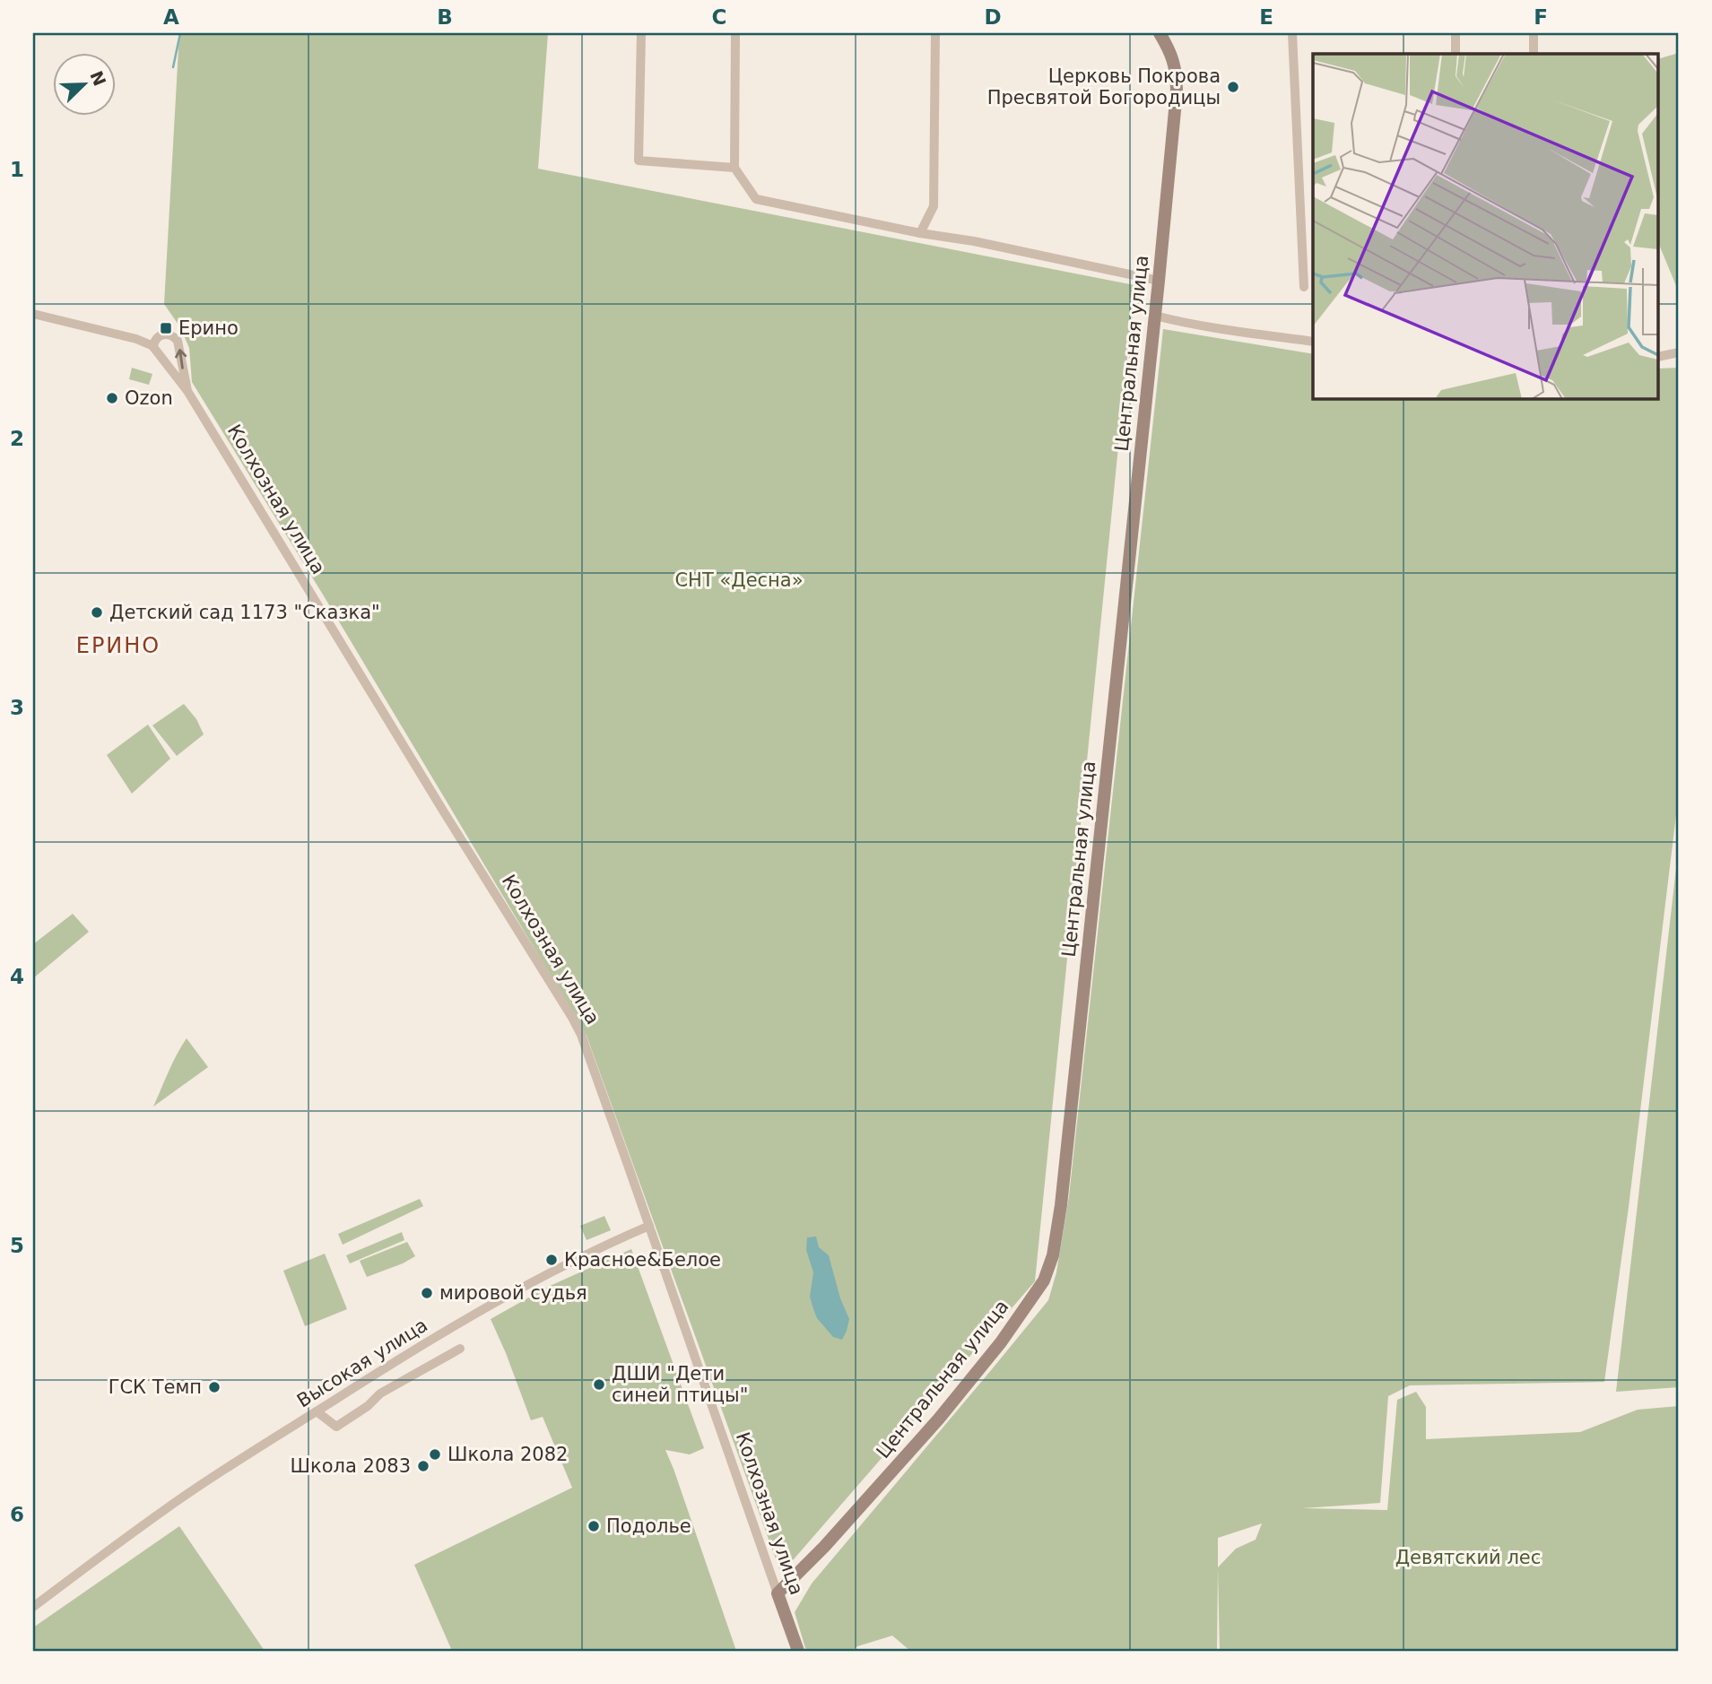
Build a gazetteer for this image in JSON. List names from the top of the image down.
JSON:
{
  "streets": {
    "street": ["Центральная улица", "Колхозная улица", "Высокая улица"]
  },
  "crossings": [
    ["Центральная улица", "Колхозная улица"],
    ["Колхозная улица", "Высокая улица"]
  ],
  "districts": ["ЕРИНО"],
  "parks": ["СНТ «Десна»", "Девятский лес"],
  "places": {
    "other": [
      "Церковь Покрова Пресвятой Богородицы",
      "Ozon",
      "Детский сад 1173 \"Сказка\"",
      "Красное&Белое",
      "мировой судья",
      "ДШИ \"Дети синей птицы\"",
      "ГСК Темп",
      "Школа 2082",
      "Школа 2083",
      "Подолье"
    ],
    "transit": ["Ерино"]
  },
  "north": "top right",
  "grid": {
    "columns": [
      "A",
      "B",
      "C",
      "D",
      "E",
      "F"
    ],
    "rows": [
      "1",
      "2",
      "3",
      "4",
      "5",
      "6"
    ]
  }
}
